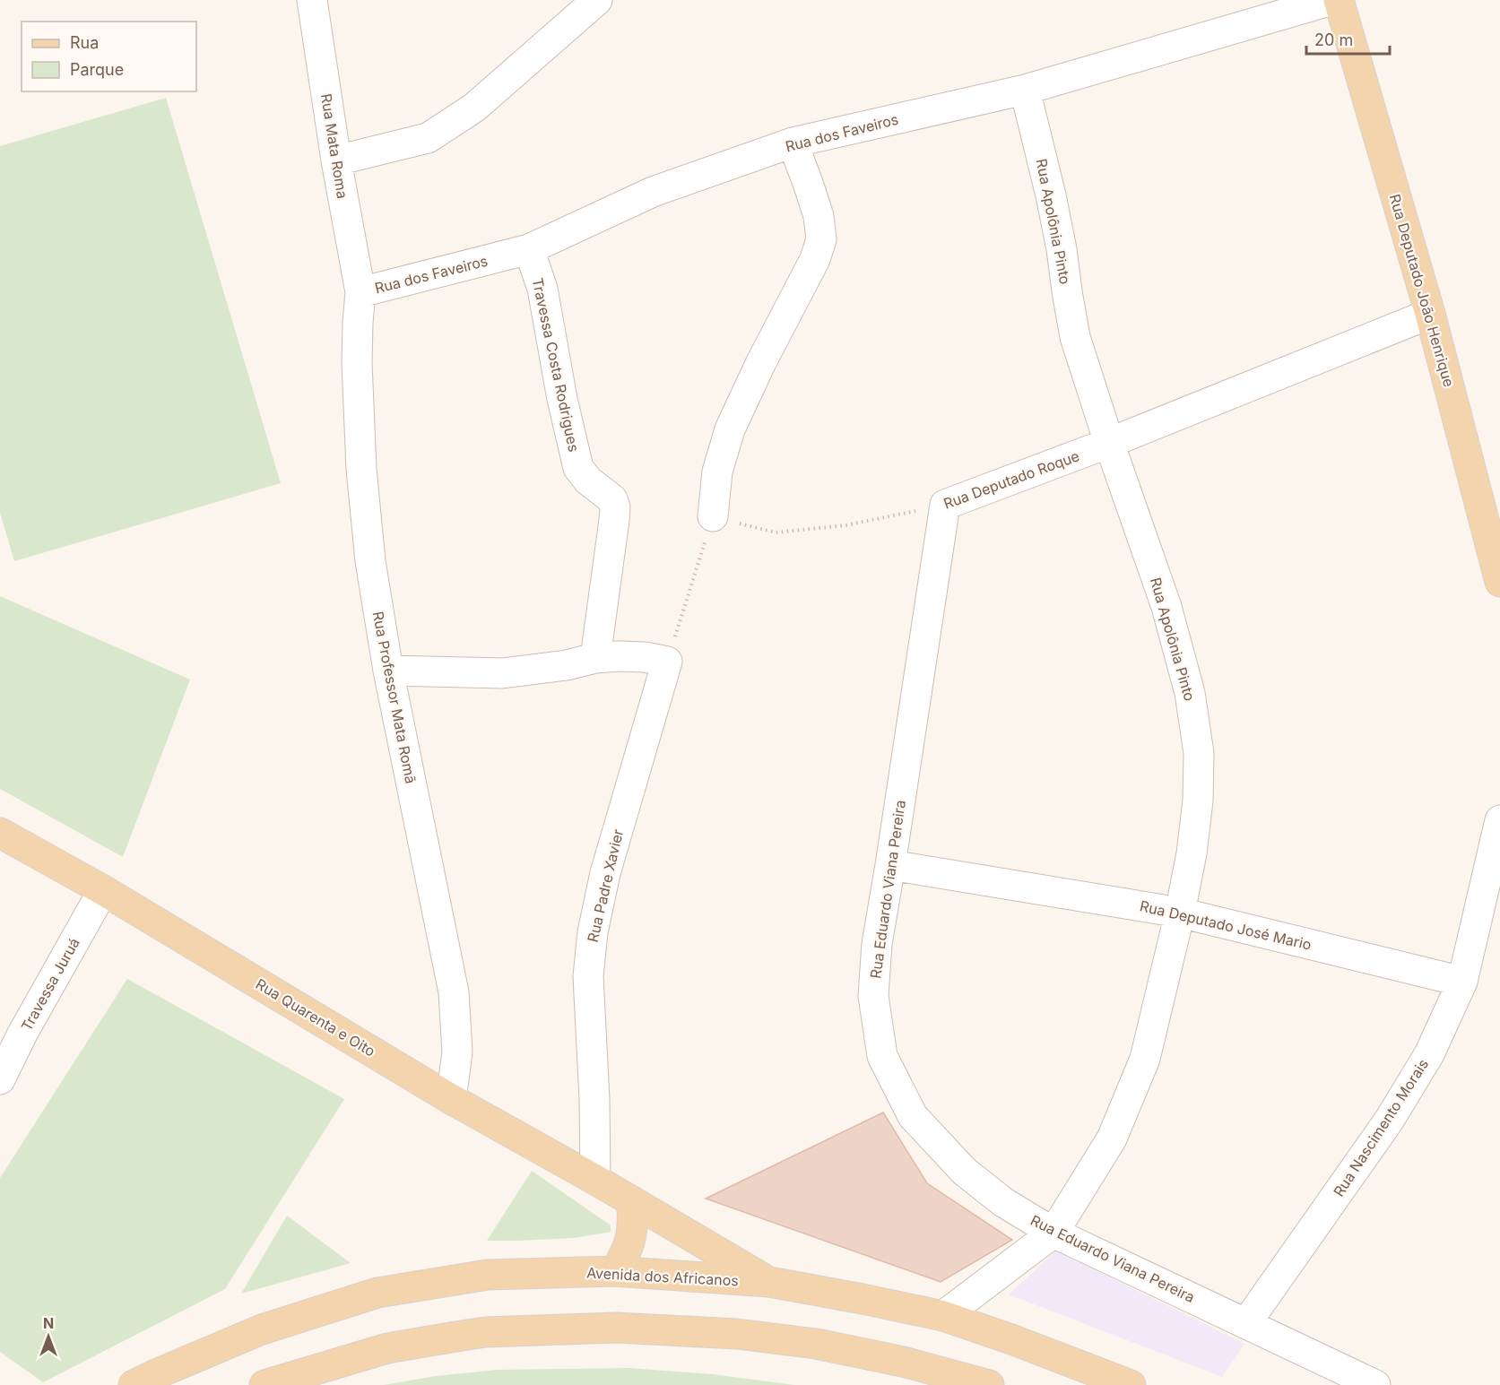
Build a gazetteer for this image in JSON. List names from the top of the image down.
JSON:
{
  "streets": {
    "main road": ["Rua Deputado João Henrique", "Rua Quarenta e Oito", "Avenida dos Africanos"],
    "street": [
      "Rua dos Faveiros",
      "Rua Mata Roma",
      "Rua Apolônia Pinto",
      "Travessa Costa Rodrigues",
      "Rua Deputado Roque",
      "Rua Professor Mata Romã",
      "Rua Padre Xavier",
      "Rua Eduardo Viana Pereira",
      "Rua Deputado José Mario",
      "Travessa Juruá",
      "Rua Nascimento Morais"
    ]
  },
  "crossings": [
    ["Rua dos Faveiros", "Rua Mata Roma"],
    ["Rua dos Faveiros", "Rua Apolônia Pinto"],
    ["Rua dos Faveiros", "Travessa Costa Rodrigues"],
    ["Rua dos Faveiros", "Rua Professor Mata Romã"],
    ["Rua Mata Roma", "Rua Professor Mata Romã"],
    ["Rua Apolônia Pinto", "Rua Deputado Roque"],
    ["Rua Apolônia Pinto", "Rua Eduardo Viana Pereira"],
    ["Rua Apolônia Pinto", "Rua Deputado José Mario"],
    ["Rua Apolônia Pinto", "Avenida dos Africanos"],
    ["Rua Deputado João Henrique", "Rua Deputado Roque"],
    ["Rua Deputado Roque", "Rua Eduardo Viana Pereira"],
    ["Rua Professor Mata Romã", "Rua Quarenta e Oito"],
    ["Rua Padre Xavier", "Rua Quarenta e Oito"],
    ["Rua Eduardo Viana Pereira", "Rua Deputado José Mario"],
    ["Rua Eduardo Viana Pereira", "Rua Nascimento Morais"],
    ["Rua Deputado José Mario", "Rua Nascimento Morais"],
    ["Travessa Juruá", "Rua Quarenta e Oito"],
    ["Rua Quarenta e Oito", "Avenida dos Africanos"]
  ],
  "legend": ["Rua", "Parque"],
  "scale_bar": "20 m",
  "north": "top"
}
